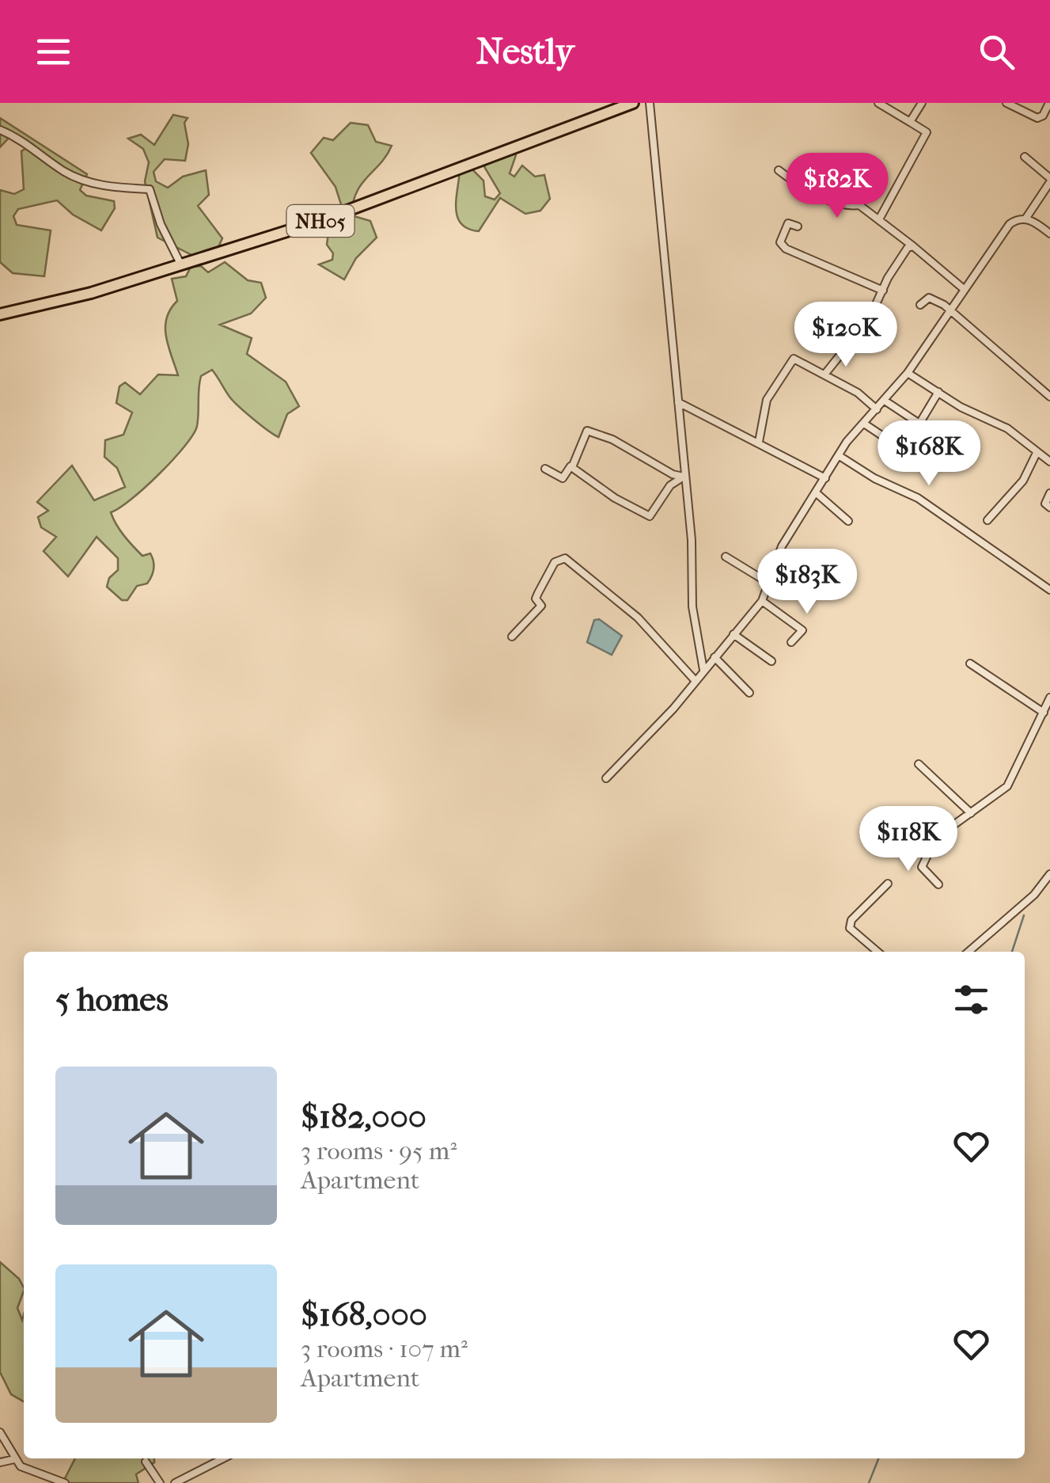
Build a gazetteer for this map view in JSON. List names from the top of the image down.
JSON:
{
  "streets": {
    "main road": ["NH05"]
  },
  "page": {
    "header": "Nestly",
    "price": [
      "$182K",
      "$120K",
      "$168K",
      "$183K",
      "$118K"
    ],
    "heading": "5 homes",
    "list": [
      {
        "name": "$182,000",
        "note": "3 rooms · 95 m² · Apartment"
      },
      {
        "name": "$168,000",
        "note": "3 rooms · 107 m² · Apartment"
      }
    ]
  }
}
